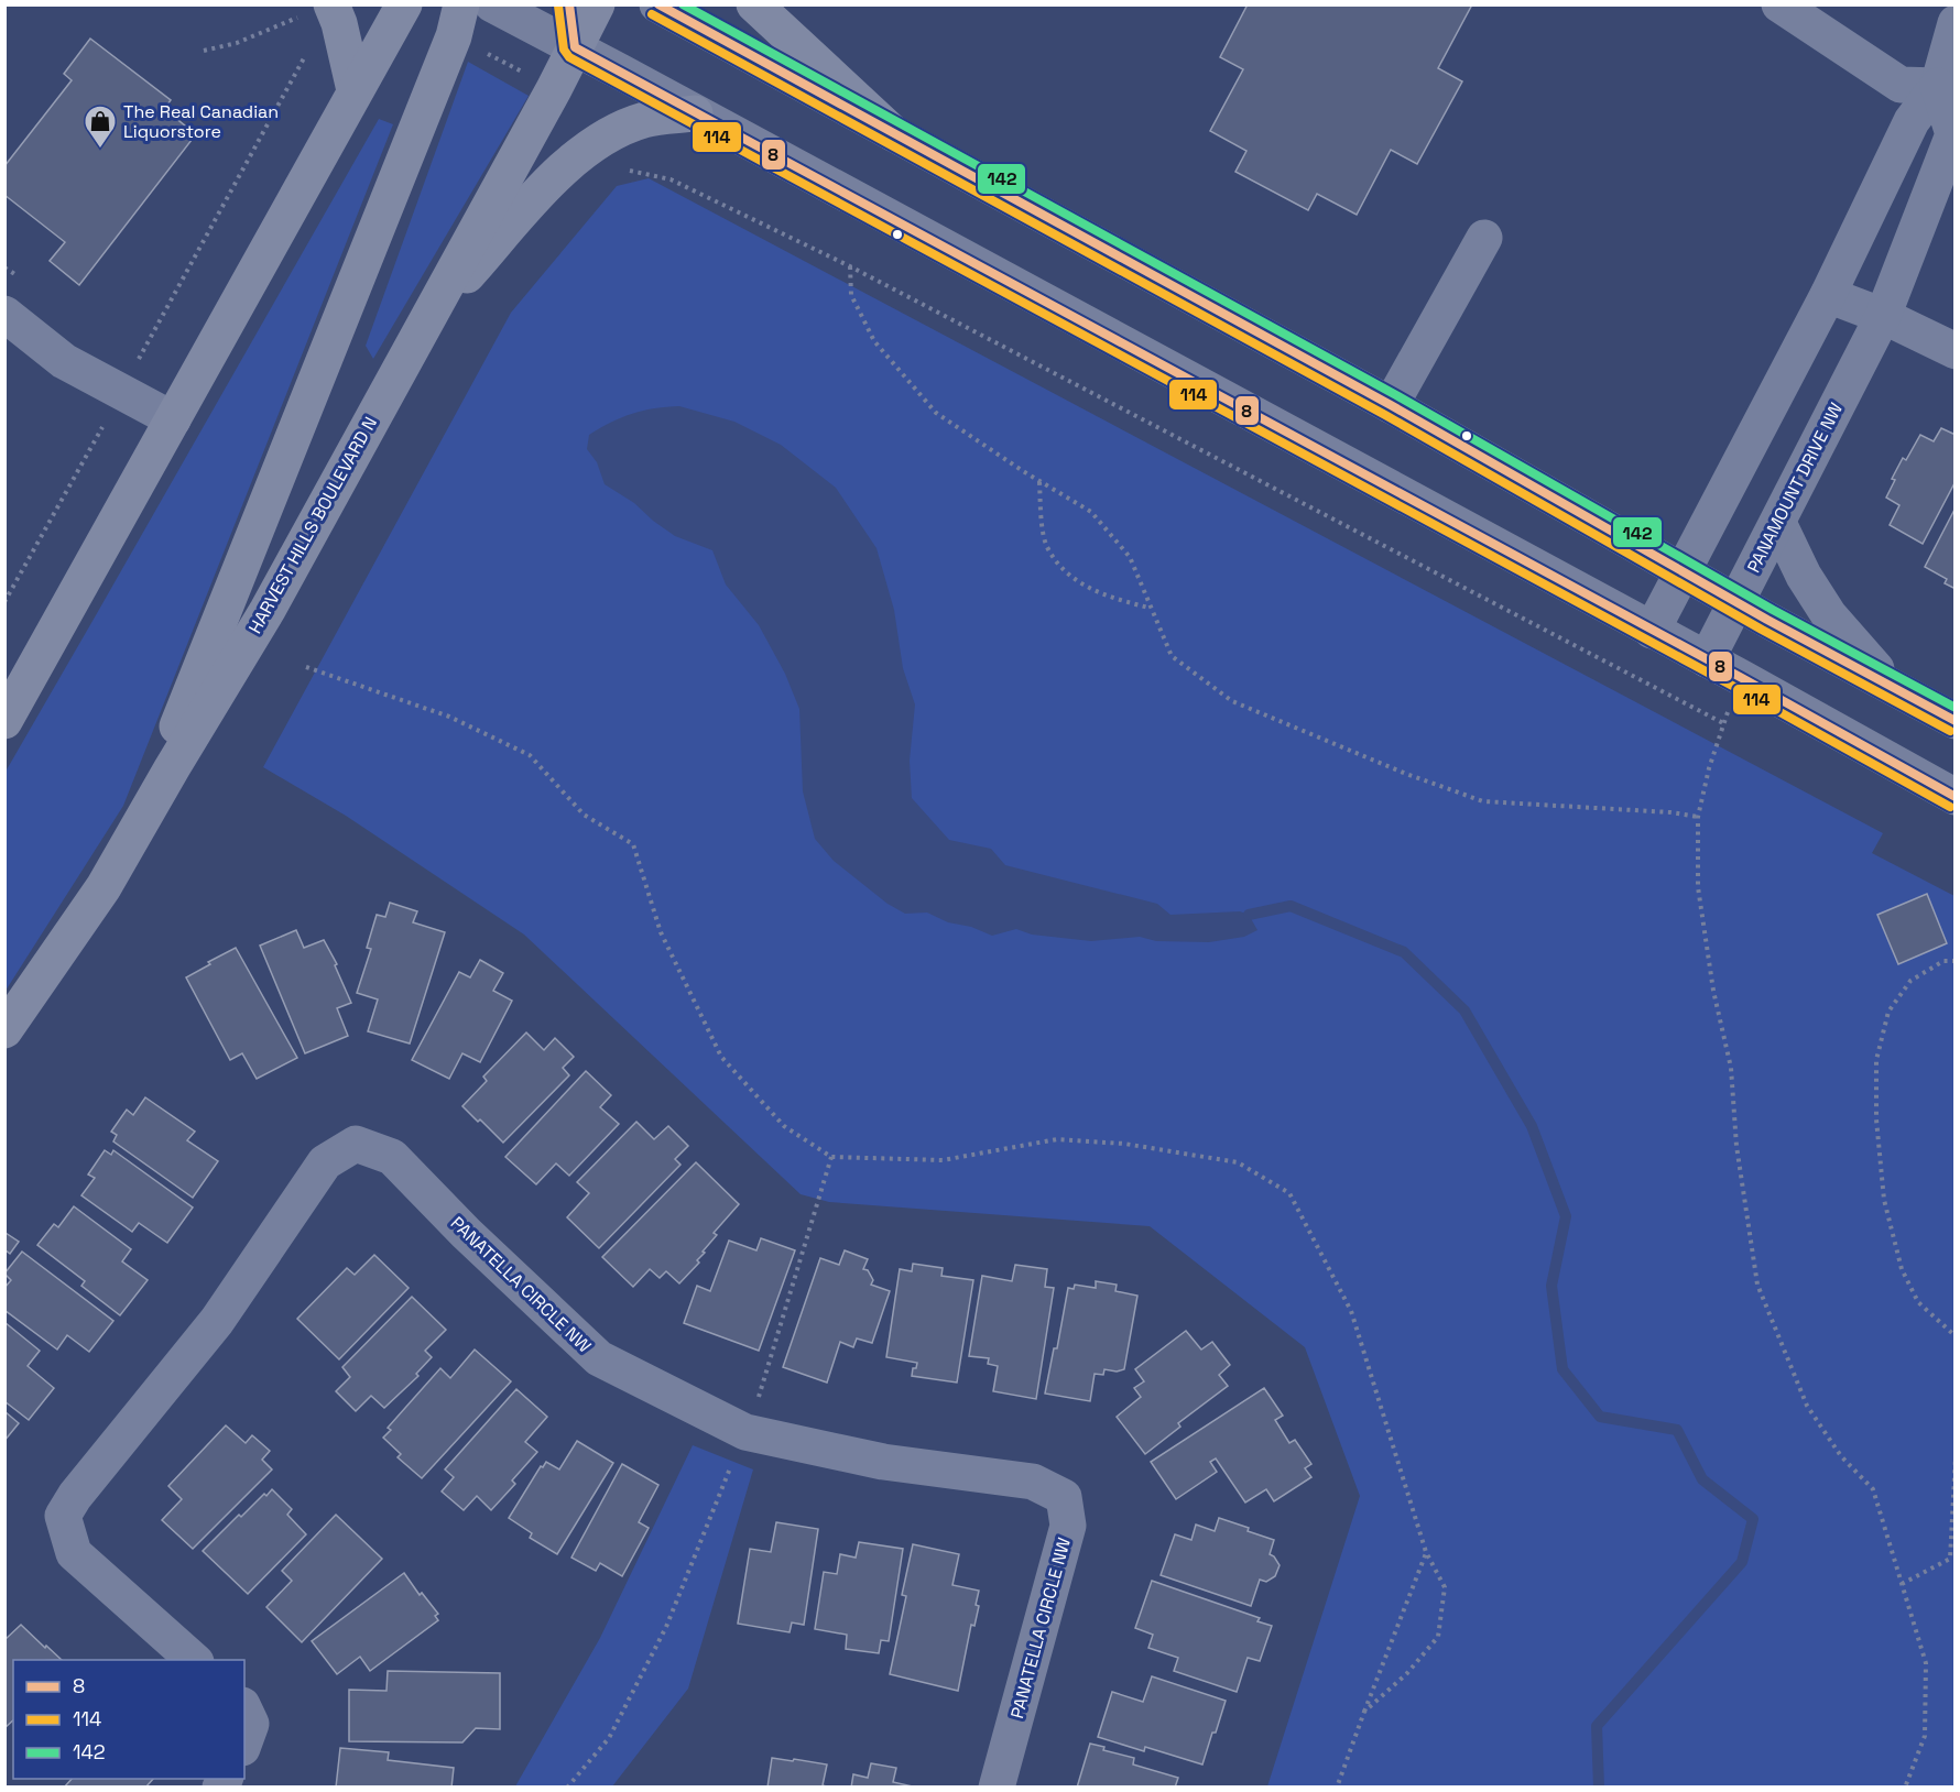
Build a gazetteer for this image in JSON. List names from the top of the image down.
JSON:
{
  "streets": {
    "main road": ["HARVEST HILLS BOULEVARD N"],
    "street": ["PANAMOUNT DRIVE NW", "PANATELLA CIRCLE NW"]
  },
  "places": {
    "shop": ["The Real Canadian Liquorstore"]
  },
  "lines": ["transit line 8", "transit line 142", "transit line 114"],
  "legend": ["8", "114", "142"]
}
